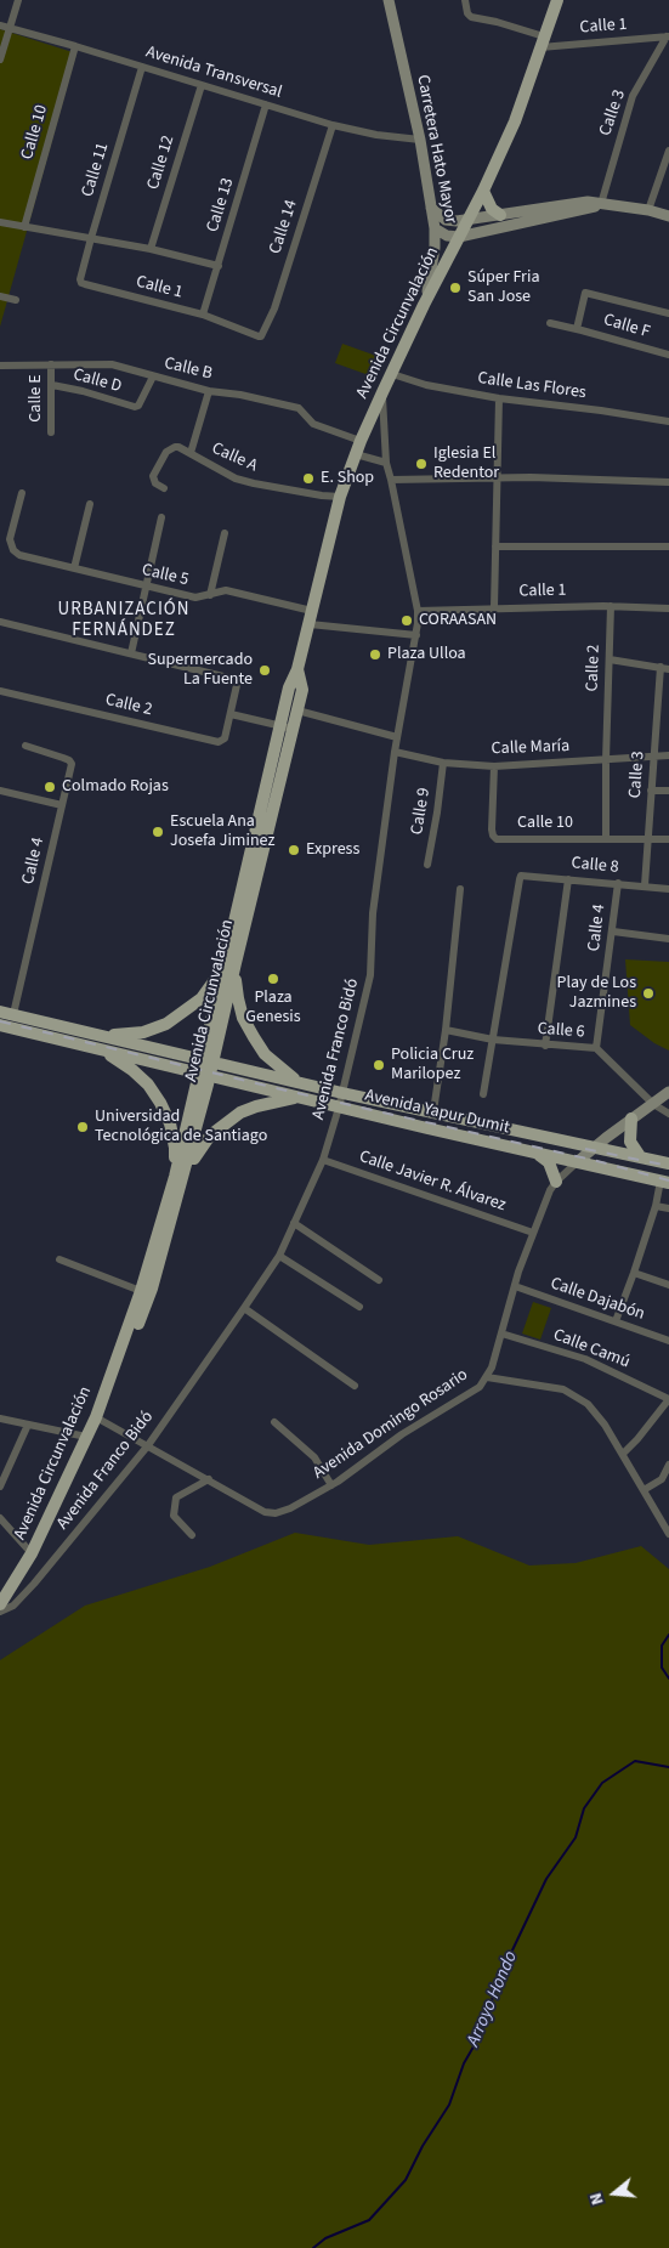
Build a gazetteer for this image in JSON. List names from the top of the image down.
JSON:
{
  "streets": {
    "main road": [
      "Carretera Hato Mayor",
      "Avenida Circunvalación",
      "Avenida Yapur Dumit",
      "Avenida Domingo Rosario"
    ],
    "street": [
      "Calle 1",
      "Avenida Transversal",
      "Calle 3",
      "Calle 10",
      "Calle 12",
      "Calle 11",
      "Calle 13",
      "Calle 14",
      "Calle F",
      "Calle B",
      "Calle D",
      "Calle Las Flores",
      "Calle E",
      "Calle A",
      "Calle 5",
      "Calle 2",
      "Calle María",
      "Calle 9",
      "Calle 4",
      "Calle 8",
      "Calle 6",
      "Avenida Franco Bidó",
      "Calle Javier R. Álvarez",
      "Calle Dajabón",
      "Calle Camú"
    ]
  },
  "crossings": [
    ["Calle 1", "Calle 3"],
    ["Calle 1", "Calle 11"],
    ["Calle 1", "Calle 13"],
    ["Calle 1", "Calle 14"],
    ["Calle 1", "Avenida Circunvalación"],
    ["Calle 1", "Calle 2"],
    ["Calle 1", "Avenida Franco Bidó"],
    ["Avenida Transversal", "Calle 10"],
    ["Avenida Transversal", "Carretera Hato Mayor"],
    ["Avenida Transversal", "Calle 12"],
    ["Avenida Transversal", "Calle 11"],
    ["Avenida Transversal", "Calle 13"],
    ["Avenida Transversal", "Calle 14"],
    ["Calle 3", "Calle 10"],
    ["Calle 3", "Calle María"],
    ["Calle 3", "Calle 8"],
    ["Calle 10", "Calle 2"],
    ["Calle 10", "Calle María"],
    ["Carretera Hato Mayor", "Avenida Circunvalación"],
    ["Avenida Circunvalación", "Calle B"],
    ["Avenida Circunvalación", "Calle Las Flores"],
    ["Avenida Circunvalación", "Calle A"],
    ["Avenida Circunvalación", "Calle 5"],
    ["Avenida Circunvalación", "Avenida Franco Bidó"],
    ["Avenida Circunvalación", "Avenida Yapur Dumit"],
    ["Avenida Circunvalación", "Avenida Domingo Rosario"],
    ["Calle B", "Calle D"],
    ["Calle B", "Calle E"],
    ["Calle D", "Calle E"],
    ["Calle 2", "Calle María"],
    ["Calle María", "Calle 9"],
    ["Calle María", "Avenida Franco Bidó"],
    ["Calle 4", "Calle 8"],
    ["Calle 4", "Calle 6"],
    ["Calle 8", "Calle 6"],
    ["Calle 6", "Avenida Domingo Rosario"],
    ["Avenida Franco Bidó", "Avenida Yapur Dumit"],
    ["Avenida Franco Bidó", "Calle Javier R. Álvarez"],
    ["Avenida Franco Bidó", "Avenida Domingo Rosario"],
    ["Avenida Yapur Dumit", "Avenida Domingo Rosario"],
    ["Calle Javier R. Álvarez", "Avenida Domingo Rosario"],
    ["Calle Dajabón", "Avenida Domingo Rosario"],
    ["Calle Camú", "Avenida Domingo Rosario"]
  ],
  "districts": ["URBANIZACIÓN FERNÁNDEZ"],
  "water": ["Arroyo Hondo"],
  "places": [
    "Súper Fria San Jose",
    "Iglesia El Redentor",
    "E. Shop",
    "CORAASAN",
    "Plaza Ulloa",
    "Supermercado La Fuente",
    "Colmado Rojas",
    "Escuela Ana Josefa Jiminez",
    "Express",
    "Plaza Genesis",
    "Play de Los Jazmines",
    "Policia Cruz Marilopez",
    "Universidad Tecnológica de Santiago"
  ],
  "north": "left"
}
